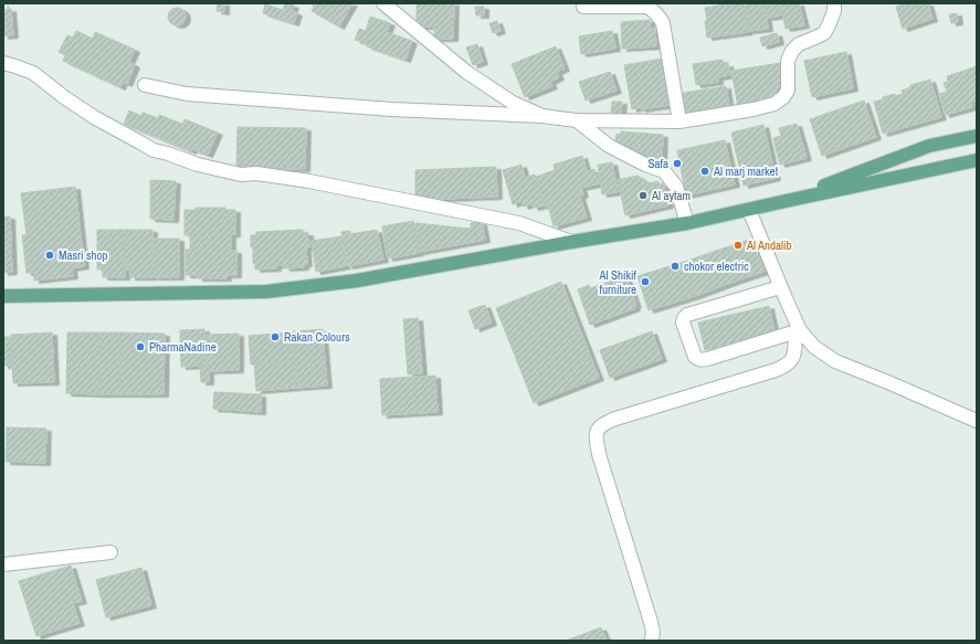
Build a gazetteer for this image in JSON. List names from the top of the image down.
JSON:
{
  "places": [
    "Safa",
    "Al marj market",
    "Al aytam",
    "Al Andalib",
    "Masri shop",
    "chokor electric",
    "Al Shikif furniture",
    "Rakan Colours",
    "PharmaNadine"
  ]
}
